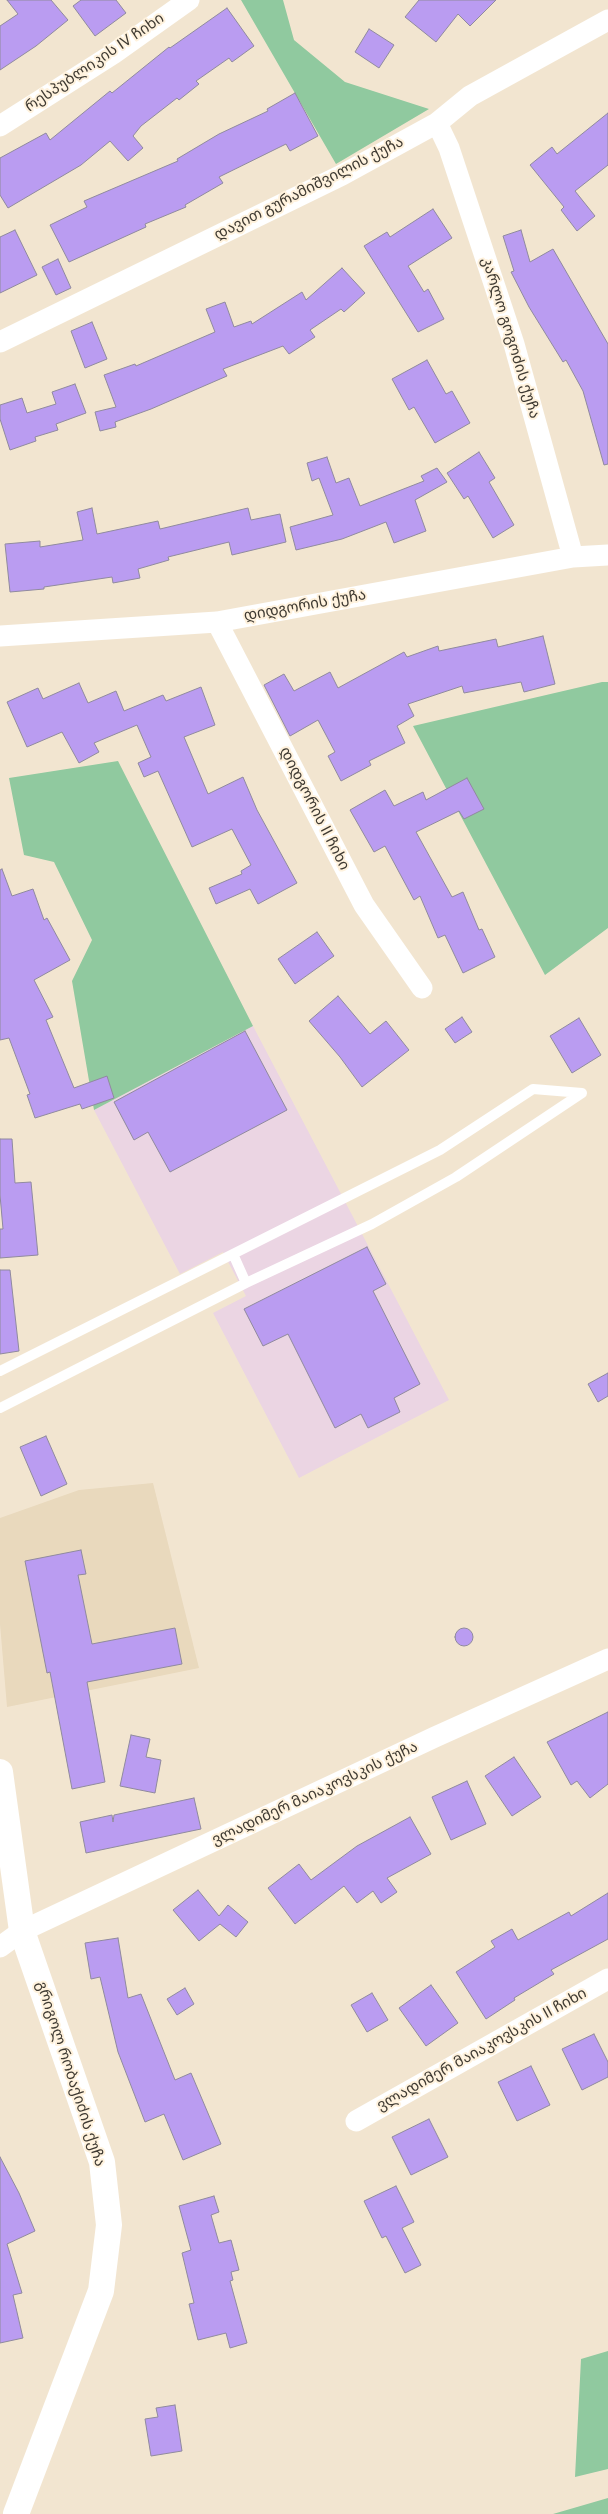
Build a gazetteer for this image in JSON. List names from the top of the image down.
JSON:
{
  "streets": {
    "street": [
      "რესპუბლიკის IV ჩიხი",
      "დავით გურამიშვილის ქუჩა",
      "კარლო გოგოძის ქუჩა",
      "დიდგორის ქუჩა",
      "დიდგორის II ჩიხი",
      "ვლადიმერ მაიაკოვსკის ქუჩა",
      "ვლადიმერ მაიაკოვსკის II ჩიხი",
      "გრიგოლ რობაქიძის ქუჩა"
    ]
  },
  "crossings": [
    ["დავით გურამიშვილის ქუჩა", "კარლო გოგოძის ქუჩა"],
    ["კარლო გოგოძის ქუჩა", "დიდგორის ქუჩა"],
    ["დიდგორის ქუჩა", "დიდგორის II ჩიხი"],
    ["ვლადიმერ მაიაკოვსკის ქუჩა", "გრიგოლ რობაქიძის ქუჩა"]
  ]
}
